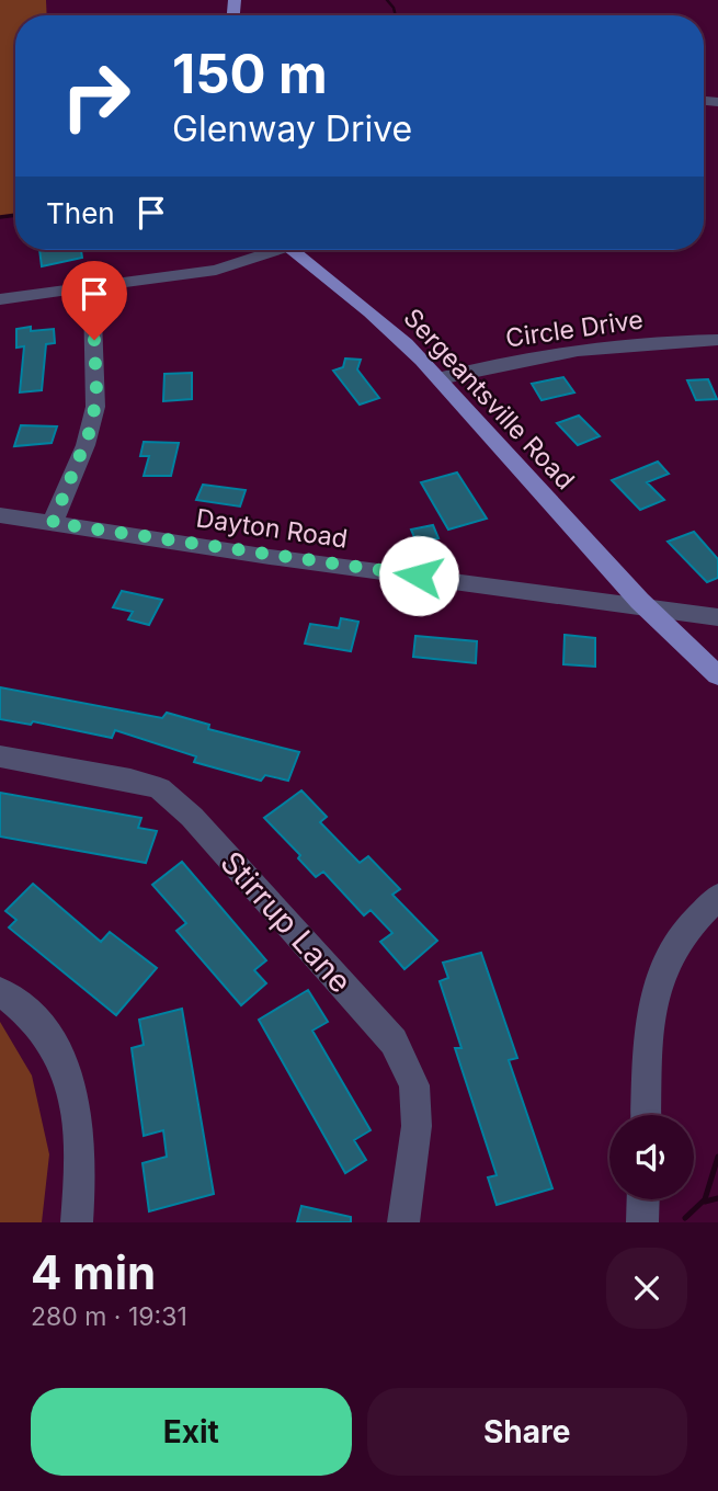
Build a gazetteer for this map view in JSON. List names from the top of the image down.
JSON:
{
  "streets": {
    "main road": ["Sergeantsville Road"],
    "street": ["Circle Drive", "Dayton Road", "Stirrup Lane"]
  },
  "crossings": [
    ["Circle Drive", "Sergeantsville Road"],
    ["Sergeantsville Road", "Dayton Road"]
  ],
  "page": {
    "turn": ["150 m", "Glenway Drive"],
    "then": "Then",
    "heading": ["4 min", "280 m · 19:31"],
    "buttons": ["Exit", "Share"]
  }
}
